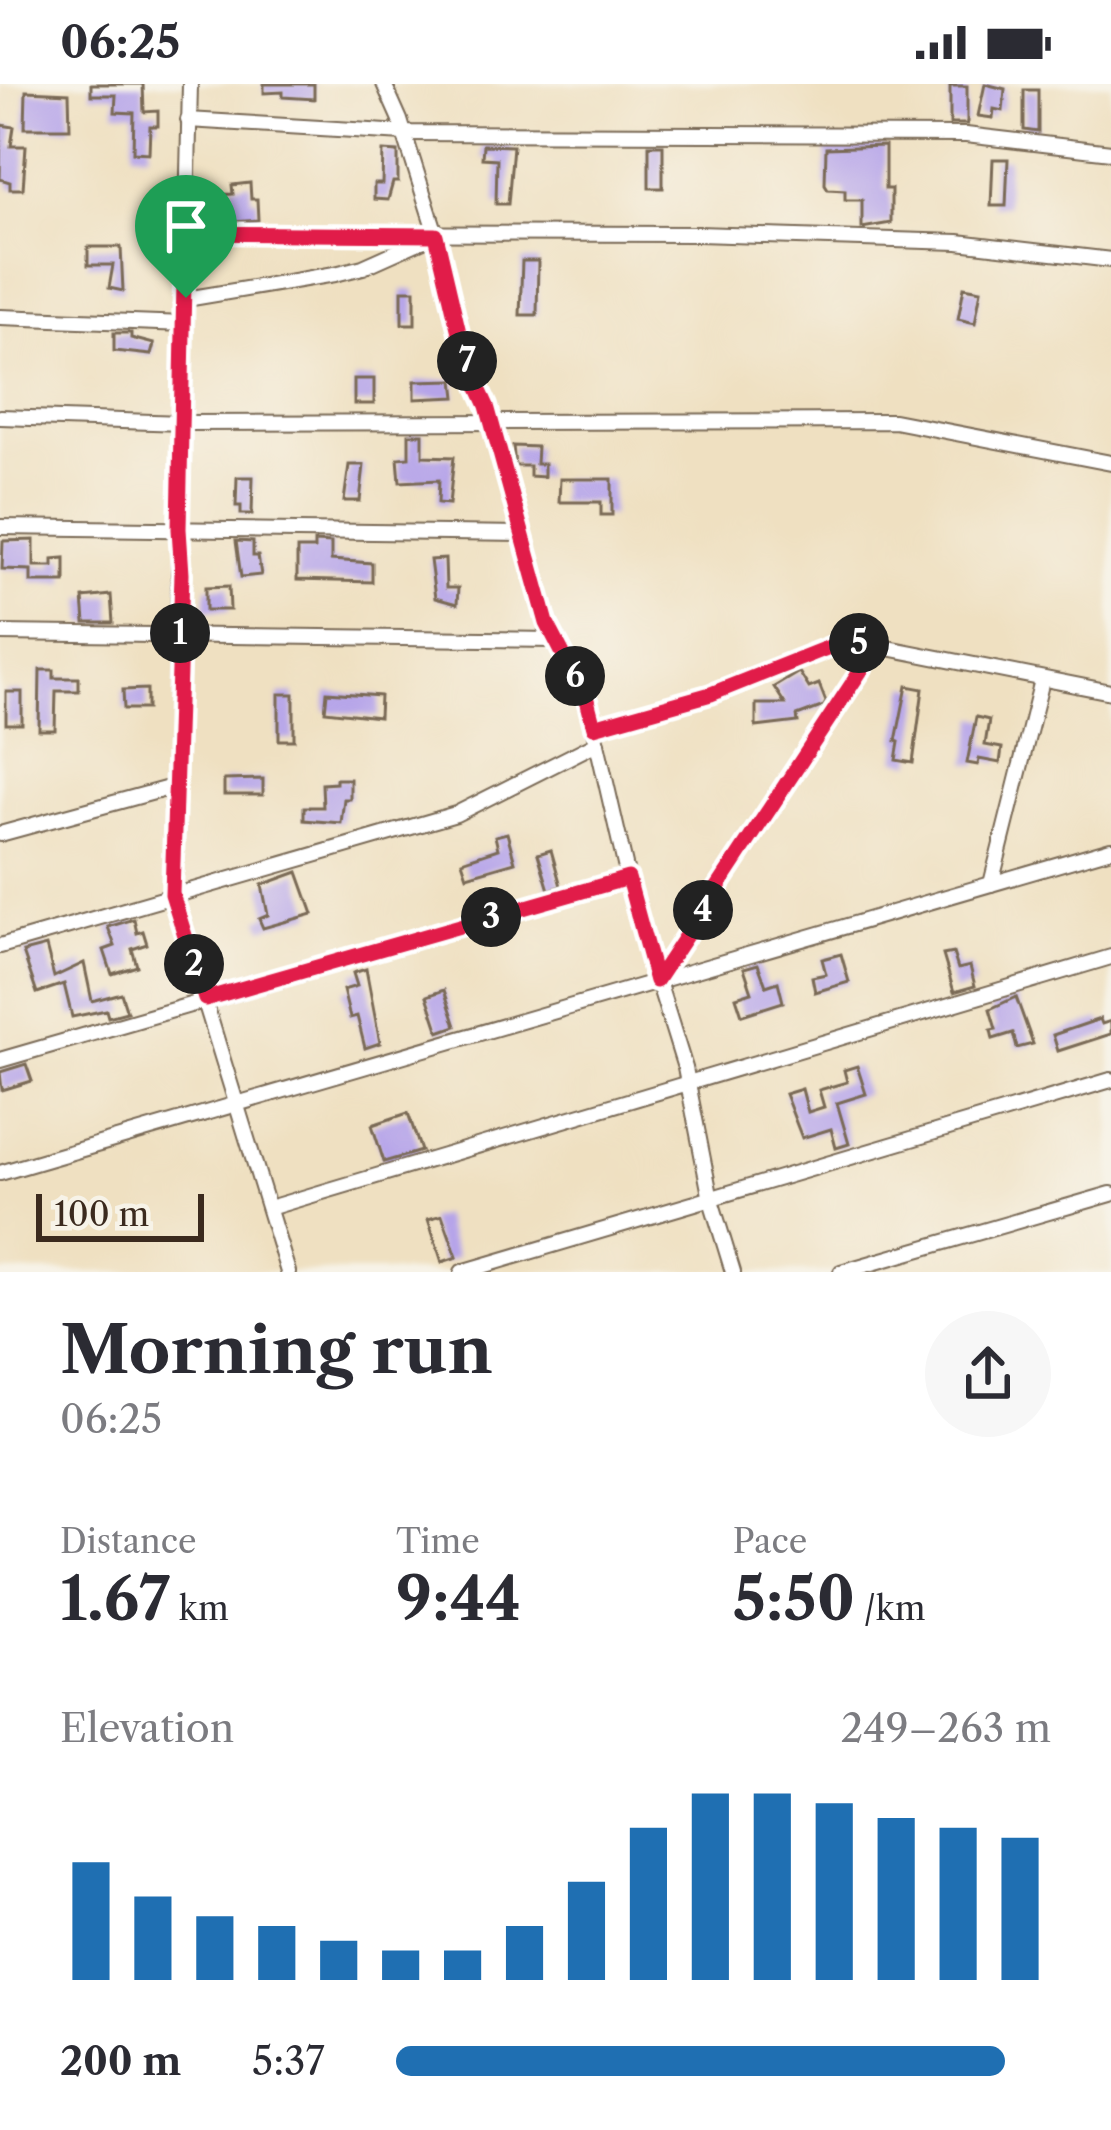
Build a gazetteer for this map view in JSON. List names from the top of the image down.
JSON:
{
  "scale_bar": "100 m",
  "page": {
    "status": "06:25",
    "pins": [
      "7",
      "1",
      "5",
      "6",
      "4",
      "3",
      "2"
    ],
    "scale": "100 m",
    "heading": ["Morning run", "06:25"],
    "stats": [
      ["Distance", "1.67 km"],
      ["Time", "9:44"],
      ["Pace", "5:50 /km"]
    ],
    "chart": ["Elevation", "249–263 m"],
    "list": [
      {
        "name": "200 m",
        "note": "5:37"
      }
    ]
  }
}
